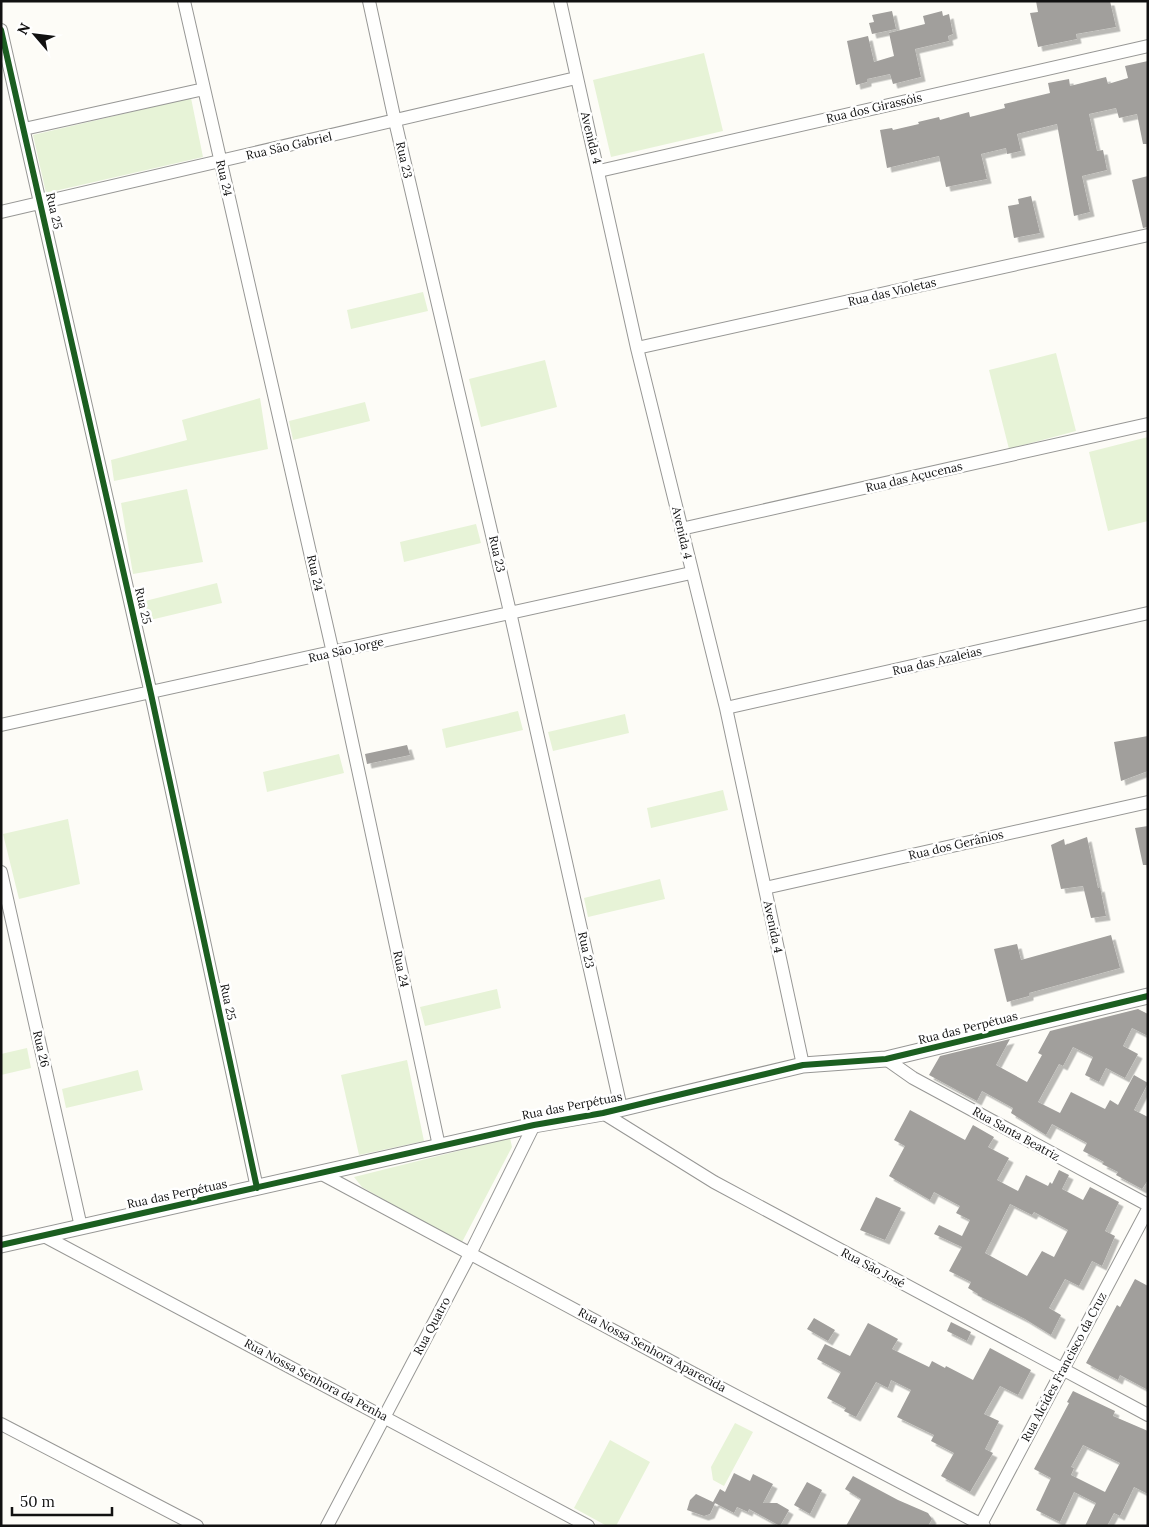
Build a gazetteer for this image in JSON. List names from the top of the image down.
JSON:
{
  "streets": {
    "street": [
      "Rua dos Girassóis",
      "Avenida 4",
      "Rua São Gabriel",
      "Rua 23",
      "Rua 24",
      "Rua 25",
      "Rua das Violetas",
      "Rua das Açucenas",
      "Rua São Jorge",
      "Rua das Azaleias",
      "Rua dos Gerânios",
      "Rua das Perpétuas",
      "Rua 26",
      "Rua Santa Beatriz",
      "Rua São José",
      "Rua Quatro",
      "Rua Nossa Senhora Aparecida",
      "Rua Alcides Francisco da Cruz",
      "Rua Nossa Senhora da Penha"
    ]
  },
  "crossings": [
    ["Rua dos Girassóis", "Avenida 4"],
    ["Avenida 4", "Rua São Gabriel"],
    ["Avenida 4", "Rua das Violetas"],
    ["Avenida 4", "Rua das Açucenas"],
    ["Avenida 4", "Rua São Jorge"],
    ["Avenida 4", "Rua das Azaleias"],
    ["Avenida 4", "Rua dos Gerânios"],
    ["Avenida 4", "Rua das Perpétuas"],
    ["Rua São Gabriel", "Rua 23"],
    ["Rua São Gabriel", "Rua 24"],
    ["Rua São Gabriel", "Rua 25"],
    ["Rua 23", "Rua São Jorge"],
    ["Rua 23", "Rua das Perpétuas"],
    ["Rua 24", "Rua São Jorge"],
    ["Rua 24", "Rua das Perpétuas"],
    ["Rua 25", "Rua São Jorge"],
    ["Rua 25", "Rua das Perpétuas"],
    ["Rua das Perpétuas", "Rua 26"],
    ["Rua das Perpétuas", "Rua Santa Beatriz"],
    ["Rua das Perpétuas", "Rua São José"],
    ["Rua das Perpétuas", "Rua Quatro"],
    ["Rua das Perpétuas", "Rua Nossa Senhora Aparecida"],
    ["Rua das Perpétuas", "Rua Nossa Senhora da Penha"],
    ["Rua São José", "Rua Alcides Francisco da Cruz"],
    ["Rua Quatro", "Rua Nossa Senhora Aparecida"],
    ["Rua Quatro", "Rua Nossa Senhora da Penha"],
    ["Rua Nossa Senhora Aparecida", "Rua Alcides Francisco da Cruz"]
  ],
  "scale_bar": "50 m",
  "north": "top left"
}
